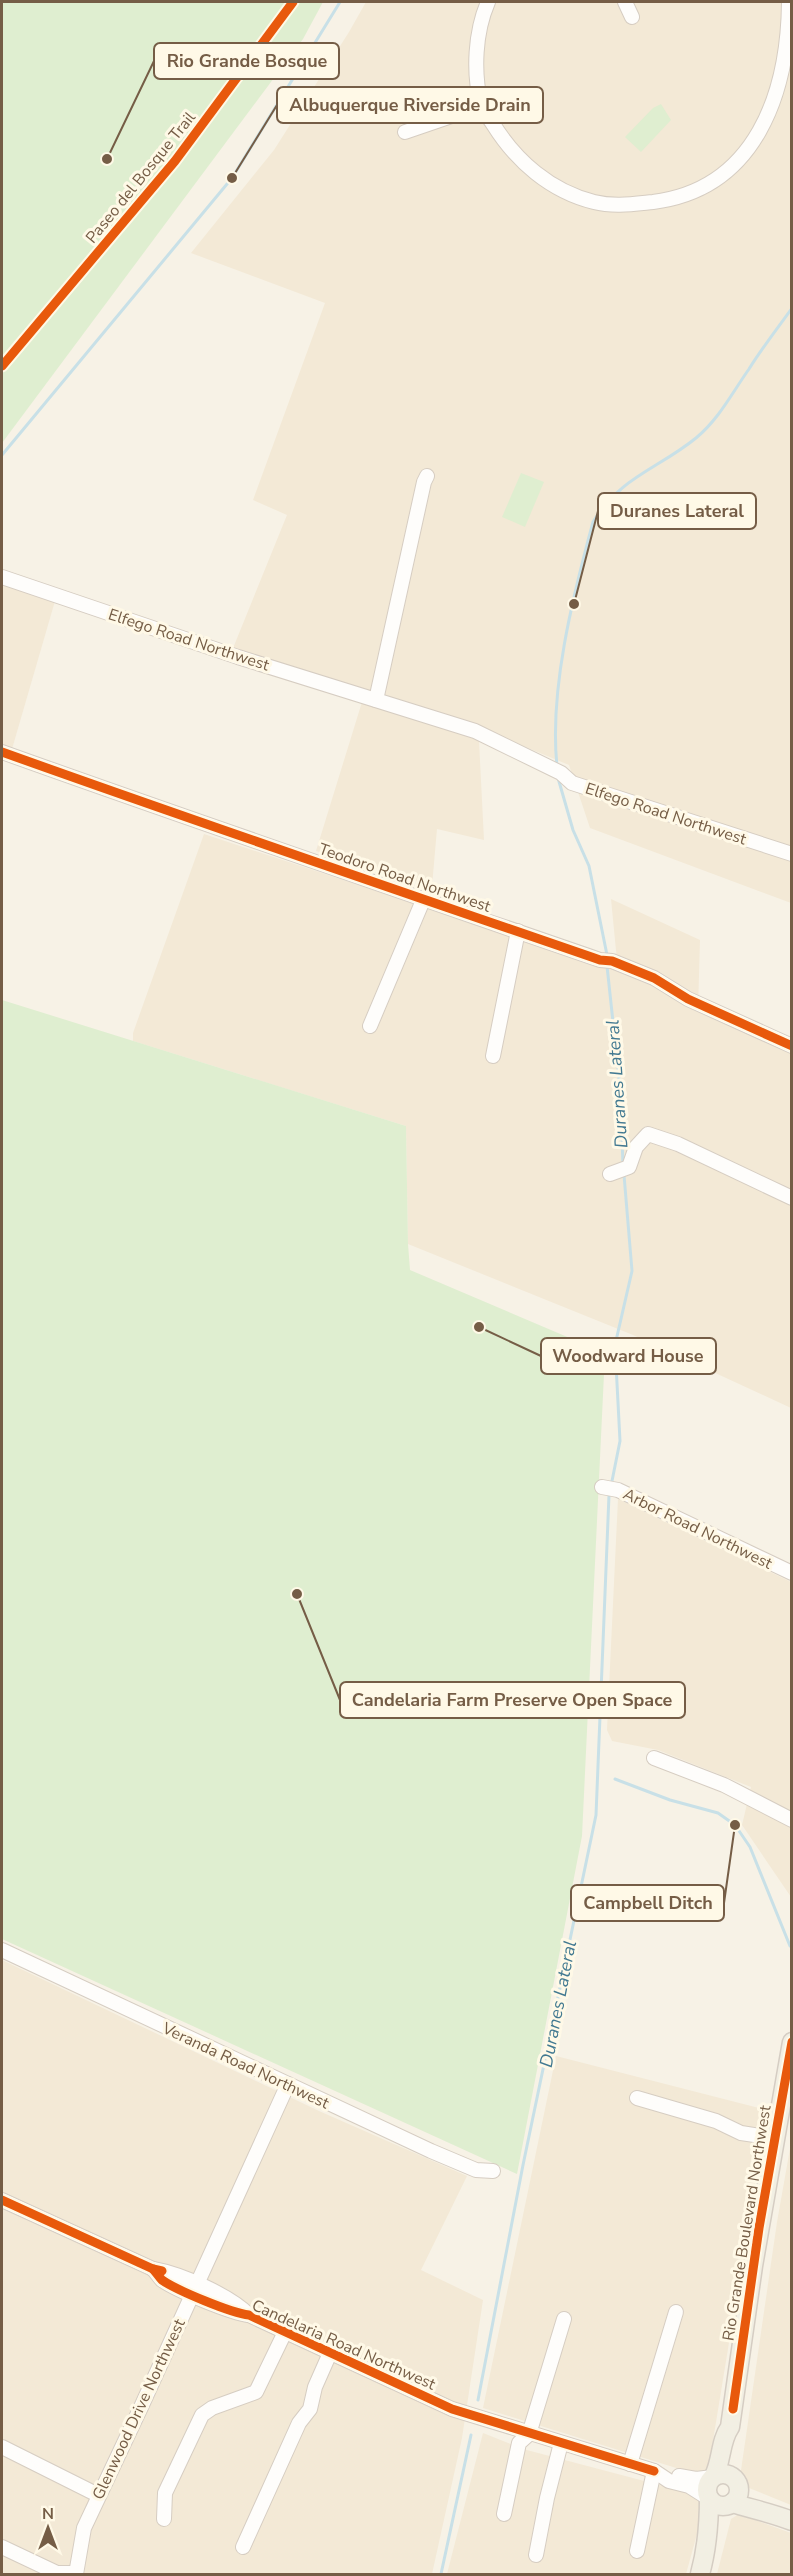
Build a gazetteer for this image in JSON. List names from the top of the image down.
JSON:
{
  "streets": {
    "main road": ["Rio Grande Boulevard Northwest"],
    "street": [
      "Elfego Road Northwest",
      "Teodoro Road Northwest",
      "Arbor Road Northwest",
      "Veranda Road Northwest",
      "Candelaria Road Northwest",
      "Glenwood Drive Northwest"
    ],
    "cycle path": ["Paseo del Bosque Trail"]
  },
  "crossings": [
    ["Veranda Road Northwest", "Glenwood Drive Northwest"],
    ["Candelaria Road Northwest", "Glenwood Drive Northwest"]
  ],
  "water": ["Duranes Lateral"],
  "places": [
    "Rio Grande Bosque",
    "Albuquerque Riverside Drain",
    "Duranes Lateral",
    "Woodward House",
    "Candelaria Farm Preserve Open Space",
    "Campbell Ditch"
  ],
  "north": "top"
}
